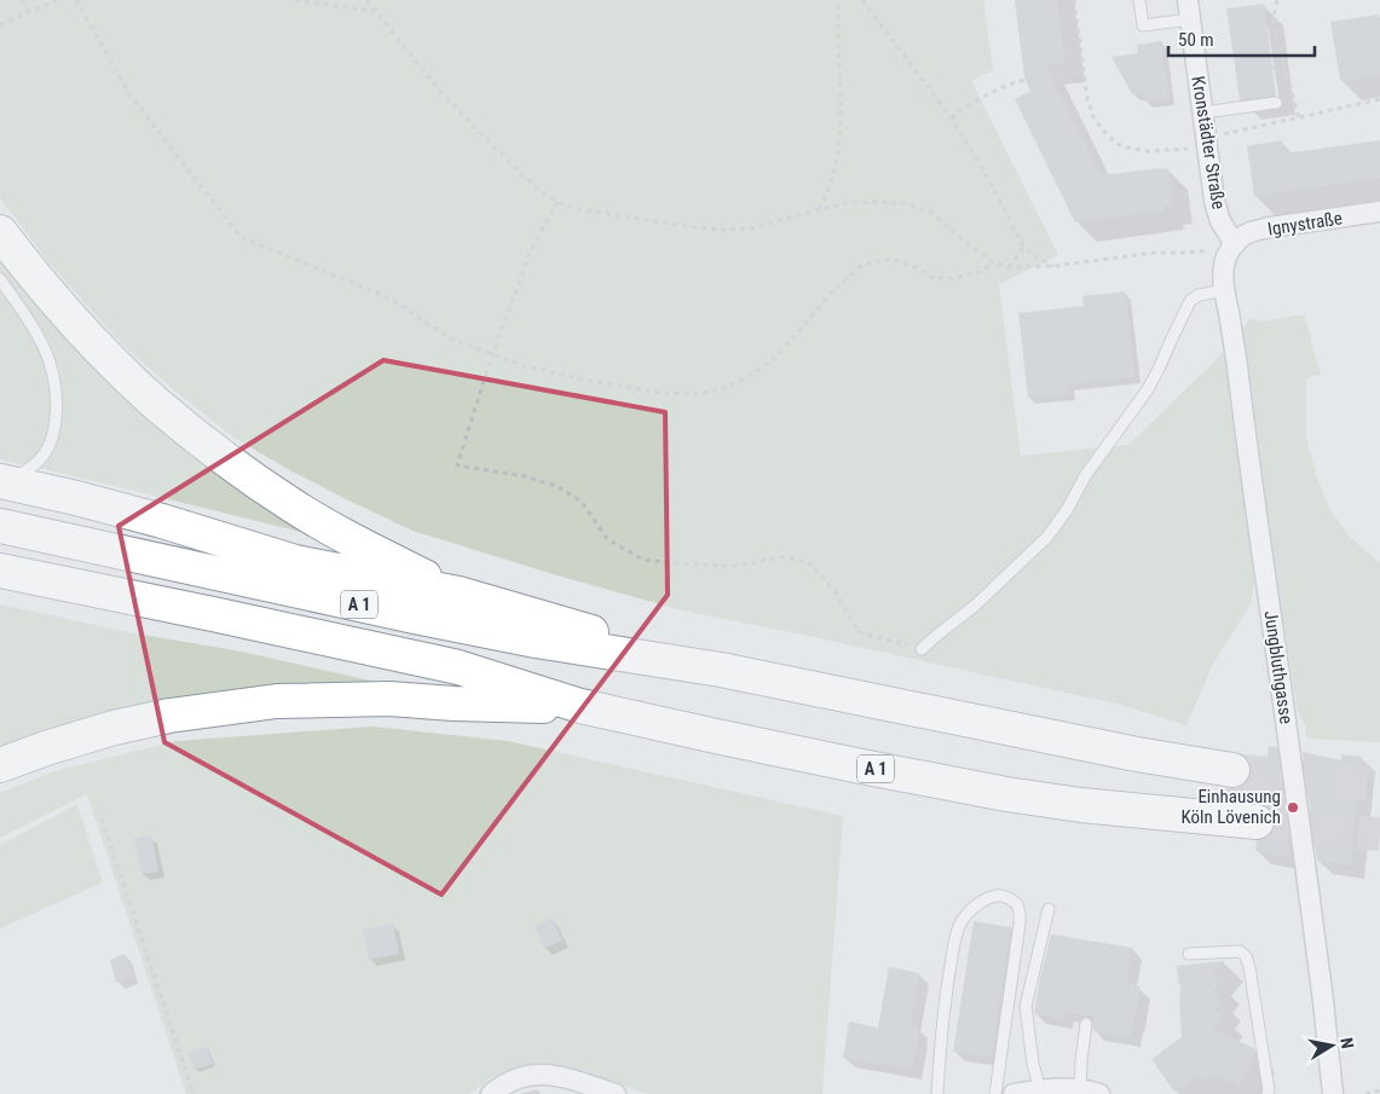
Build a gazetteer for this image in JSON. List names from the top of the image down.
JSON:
{
  "streets": {
    "highway": ["A 1"],
    "street": ["Kronstädter Straße", "Ignystraße", "Jungbluthgasse"]
  },
  "crossings": [
    ["Kronstädter Straße", "Ignystraße"],
    ["Kronstädter Straße", "Jungbluthgasse"],
    ["Ignystraße", "Jungbluthgasse"]
  ],
  "places": ["Einhausung Köln Lövenich"],
  "scale_bar": "50 m",
  "north": "right"
}
